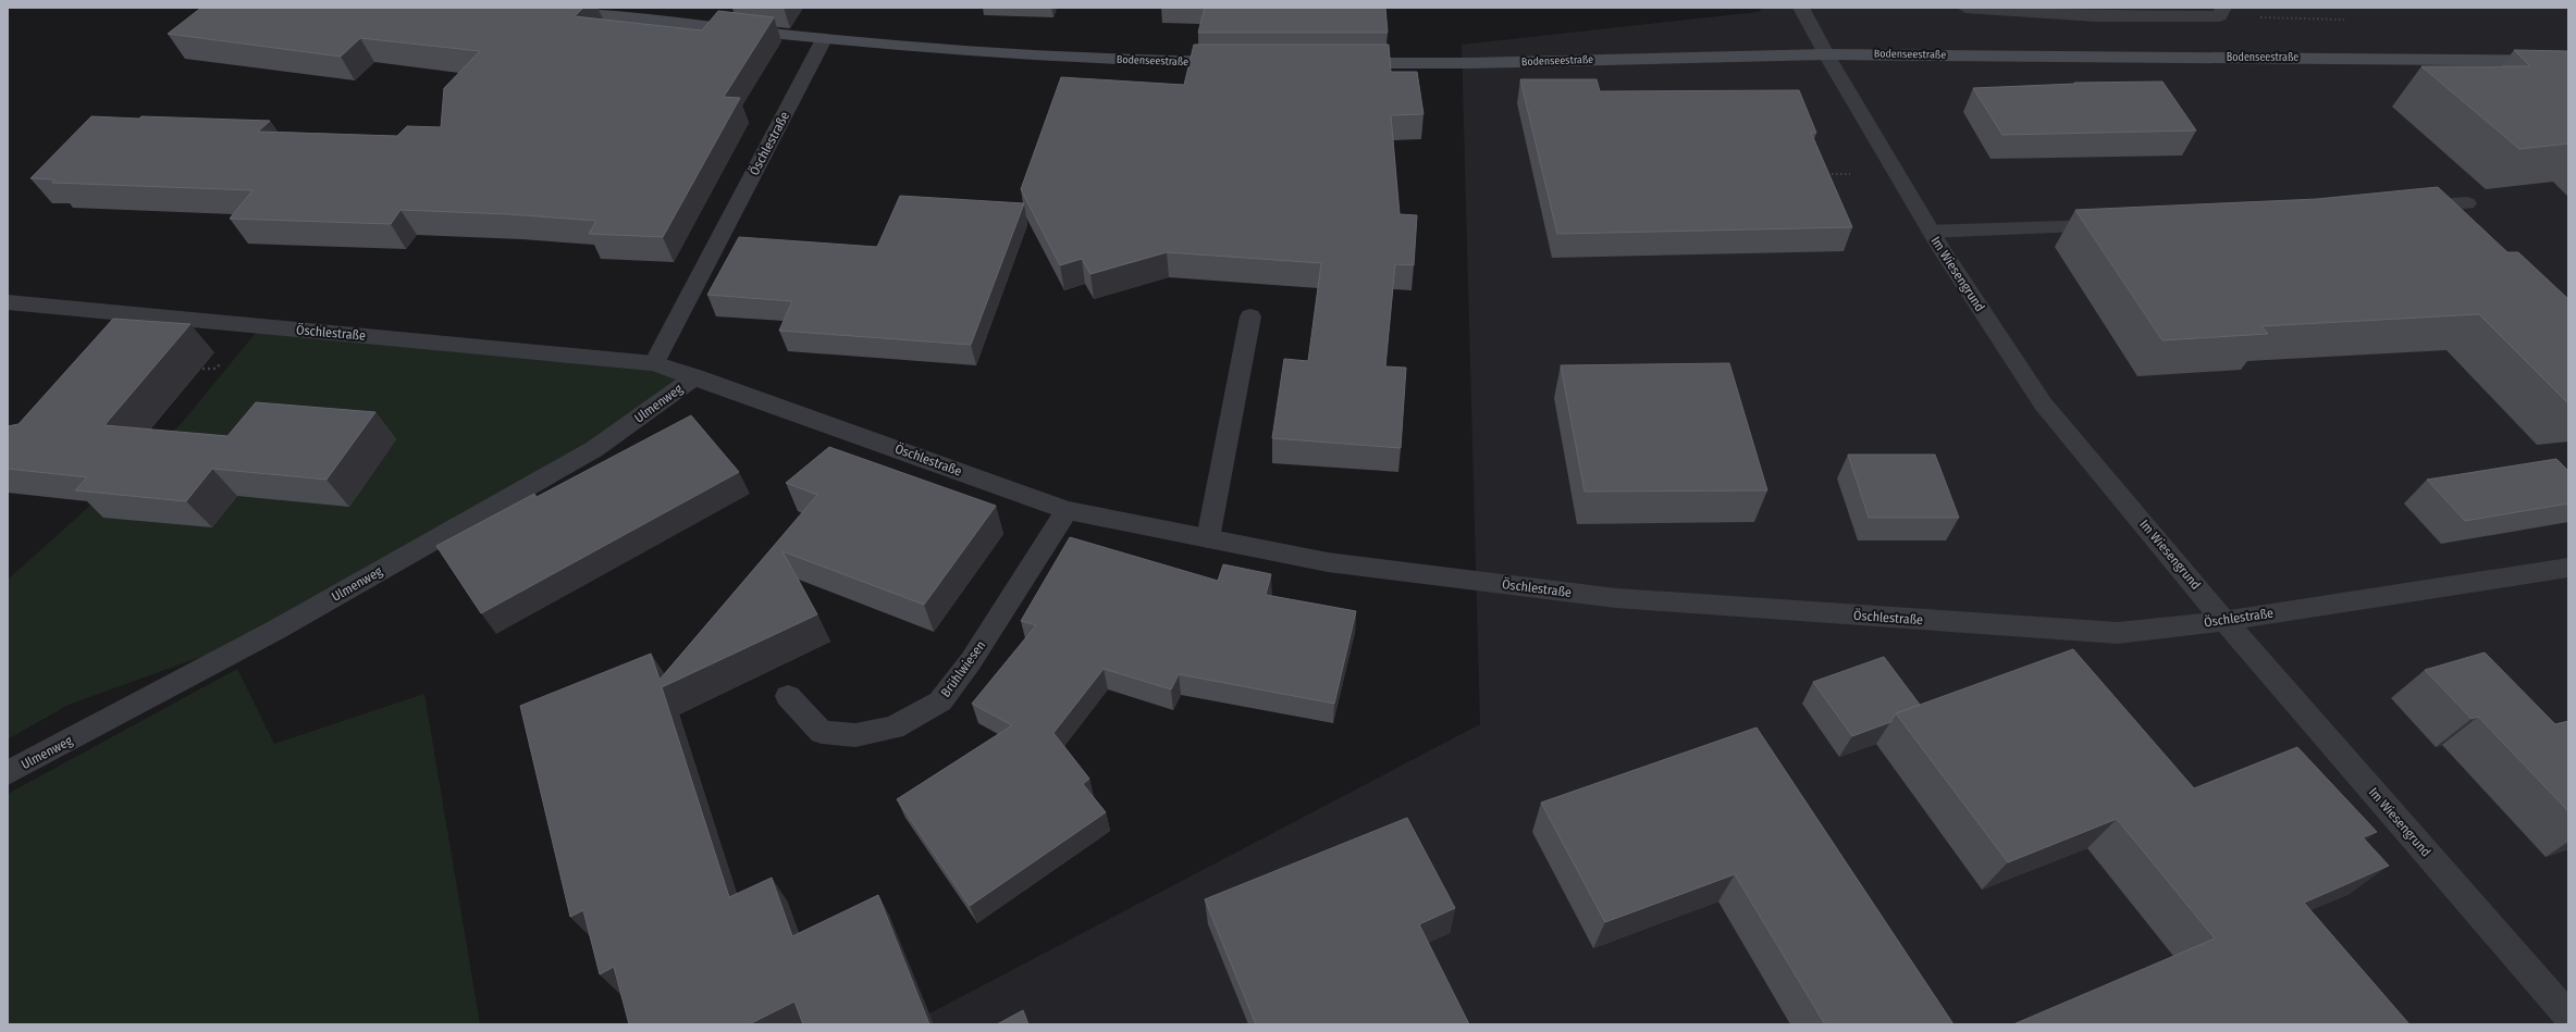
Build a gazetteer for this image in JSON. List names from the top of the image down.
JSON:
{
  "streets": {
    "street": [
      "Bodenseestraße",
      "Öschlestraße",
      "Im Wiesengrund",
      "Ulmenweg",
      "Brühlwiesen"
    ]
  },
  "crossings": [
    ["Bodenseestraße", "Öschlestraße"],
    ["Bodenseestraße", "Im Wiesengrund"],
    ["Öschlestraße", "Im Wiesengrund"],
    ["Öschlestraße", "Ulmenweg"],
    ["Öschlestraße", "Brühlwiesen"]
  ]
}
